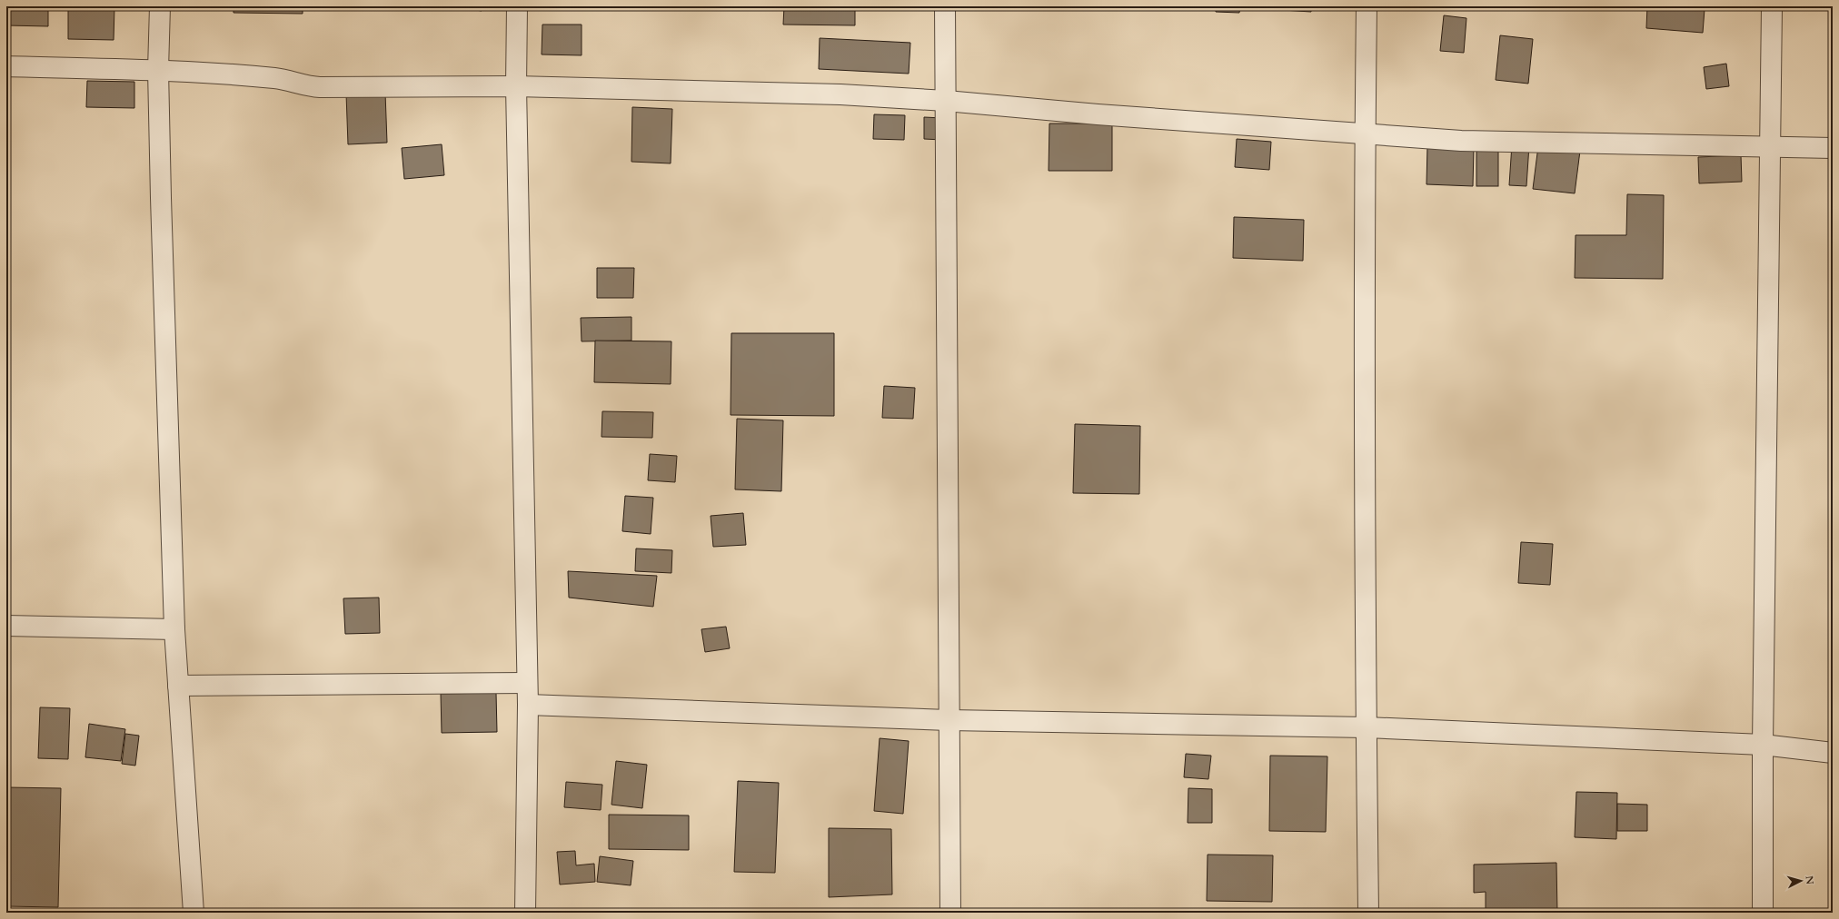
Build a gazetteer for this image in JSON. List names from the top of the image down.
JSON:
{
  "north": "right"
}
